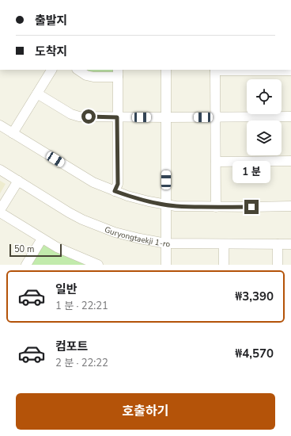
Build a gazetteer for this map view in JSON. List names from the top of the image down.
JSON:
{
  "streets": {
    "street": ["Guryongtaekji 1-ro"]
  },
  "scale_bar": "50 m",
  "page": {
    "banner": ["출발지", "도착지"],
    "bubble": "1 분",
    "scale": "50 m",
    "list": [
      {
        "name": "일반",
        "note": "1 분 · 22:21",
        "value": "₩3,390"
      },
      {
        "name": "컴포트",
        "note": "2 분 · 22:22",
        "value": "₩4,570"
      }
    ],
    "buttons": "호출하기"
  }
}
